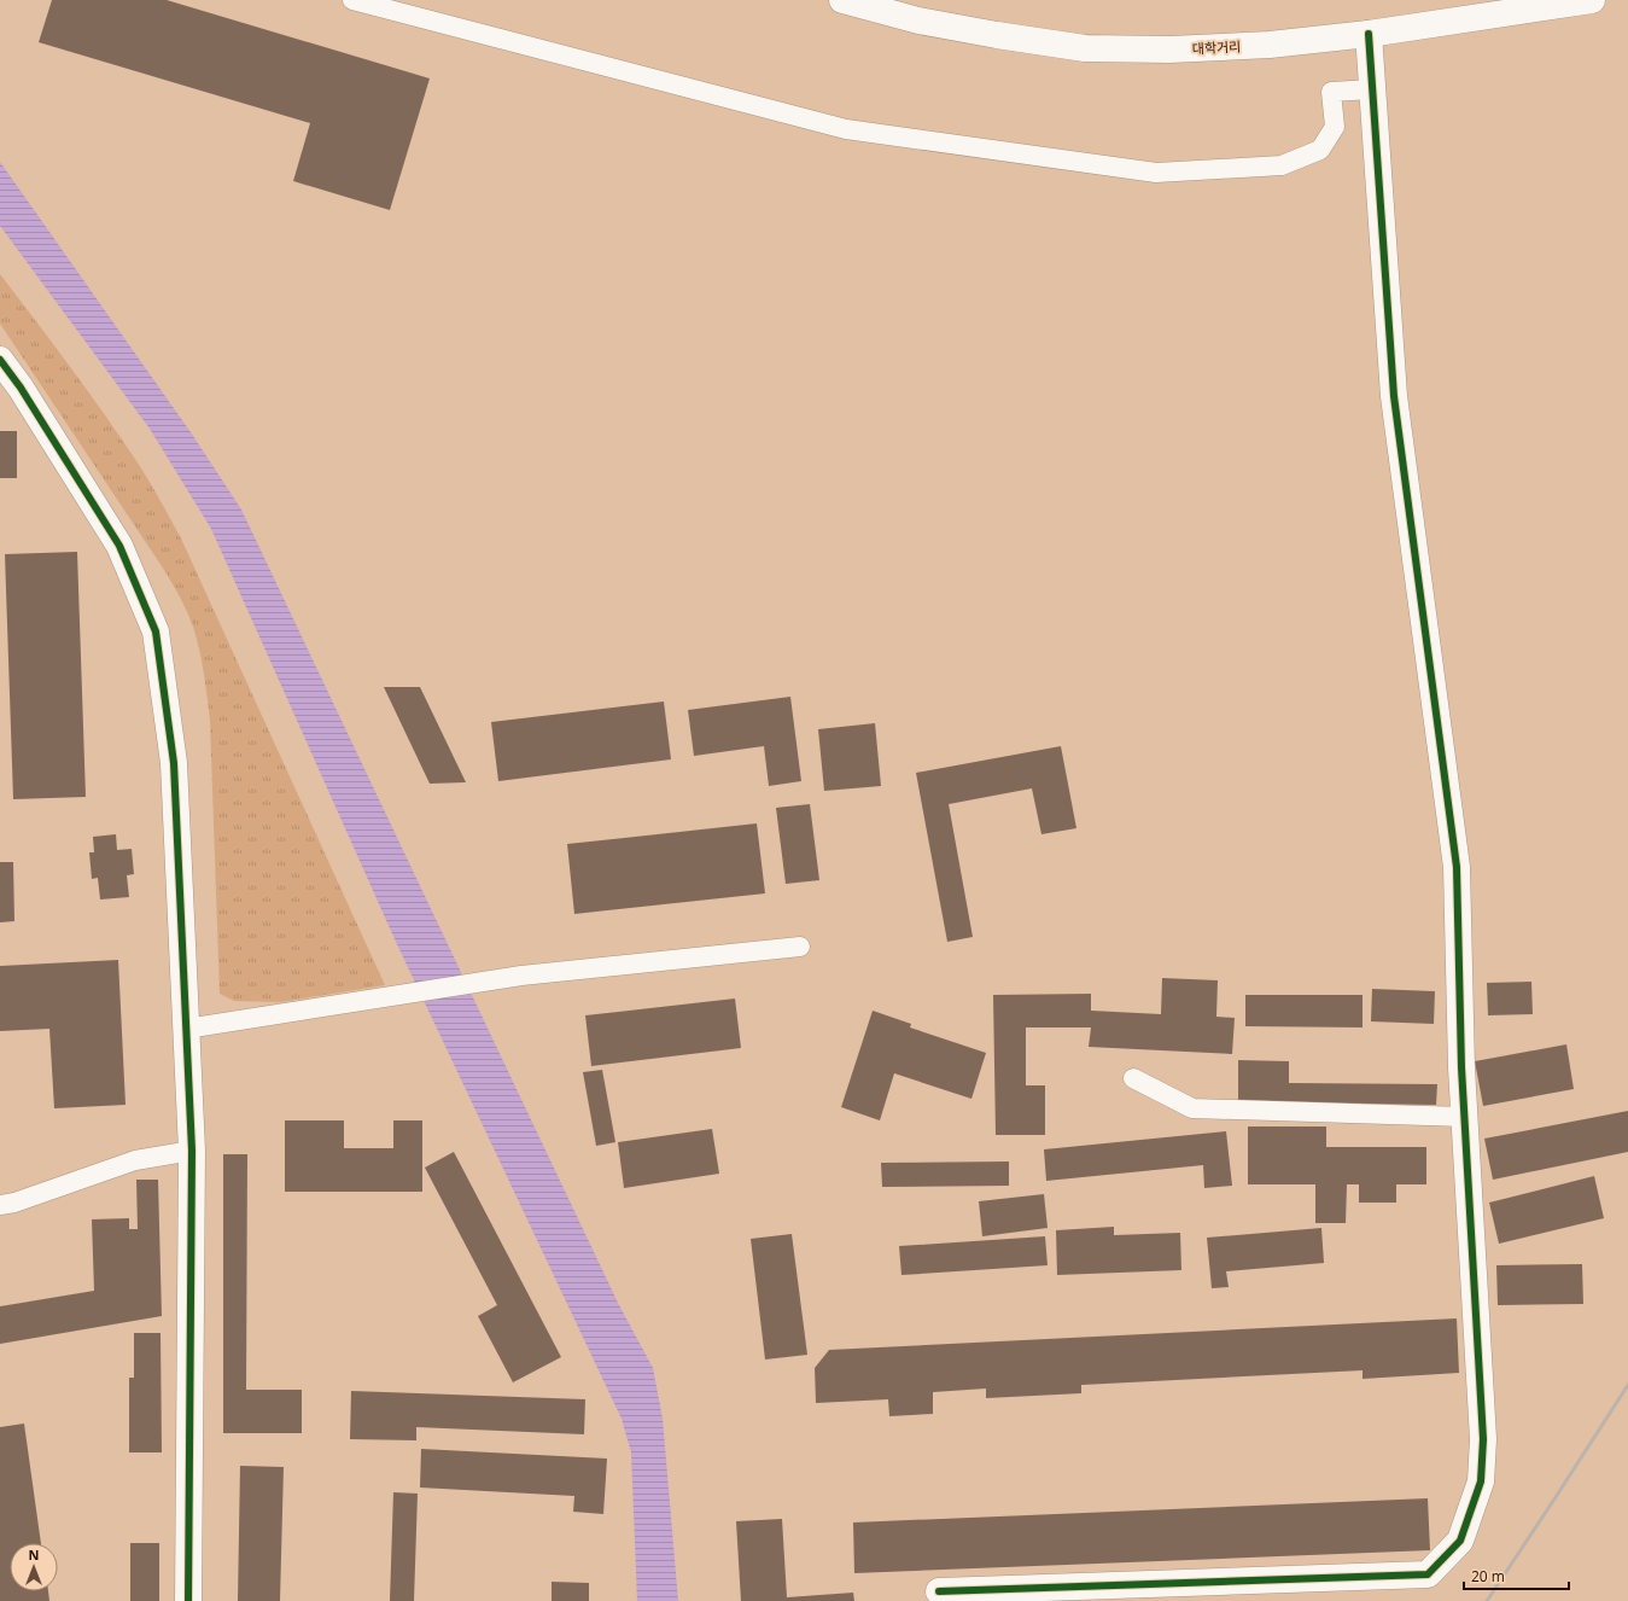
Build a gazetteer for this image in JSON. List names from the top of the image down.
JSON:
{
  "streets": {
    "street": ["대학거리"]
  },
  "scale_bar": "20 m",
  "north": "top"
}
